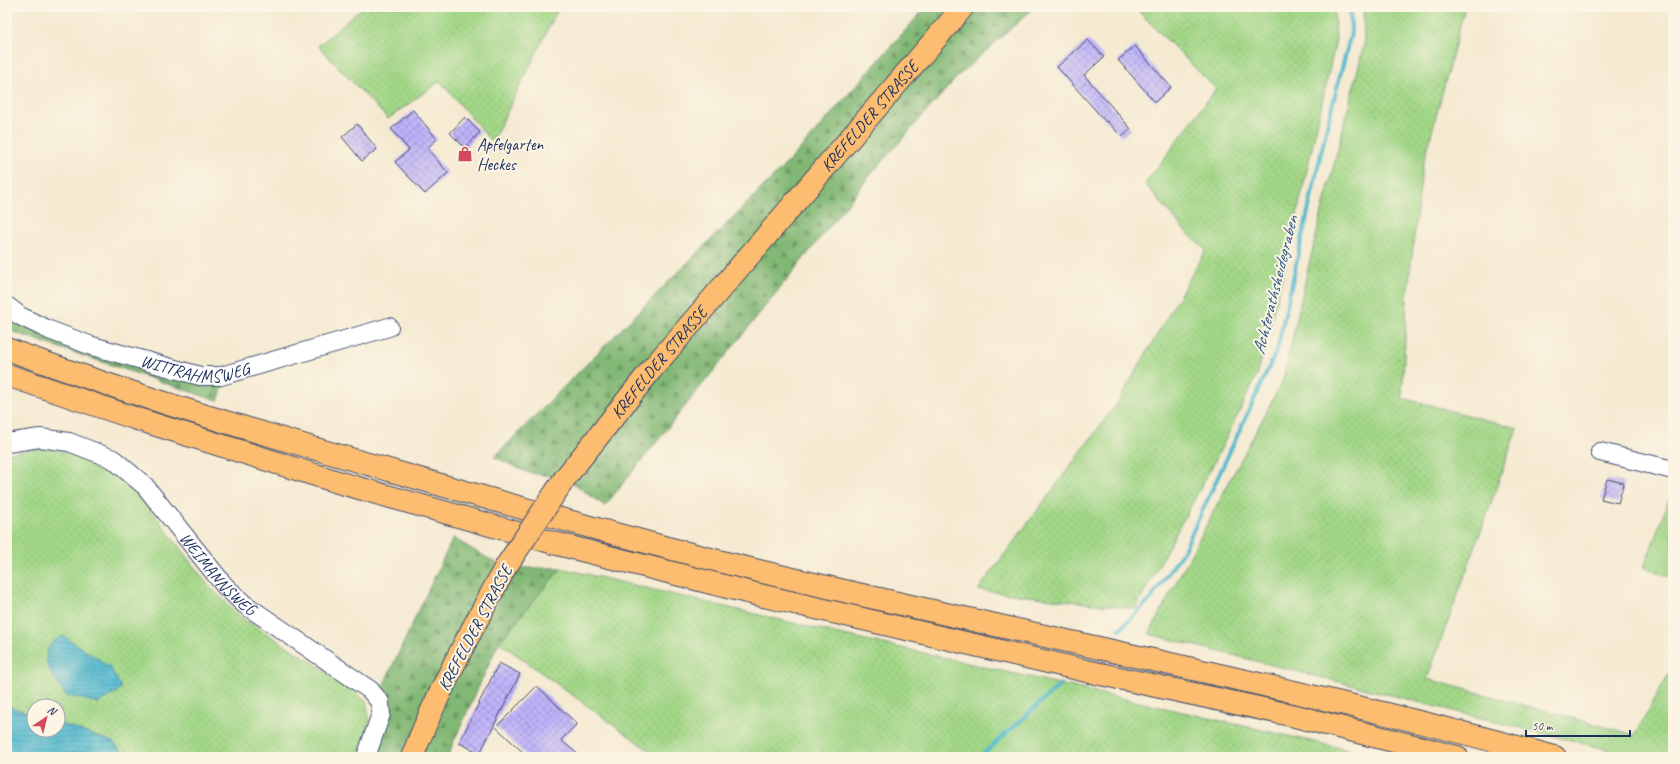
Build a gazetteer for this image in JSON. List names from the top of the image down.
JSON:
{
  "streets": {
    "main road": ["KREFELDER STRASSE"],
    "street": ["WITTRAHMSWEG", "WEIMANNSWEG"]
  },
  "water": ["Achterathsheidegraben"],
  "places": {
    "shop": ["Apfelgarten Heckes"]
  },
  "scale_bar": "50 m",
  "north": "top right"
}
